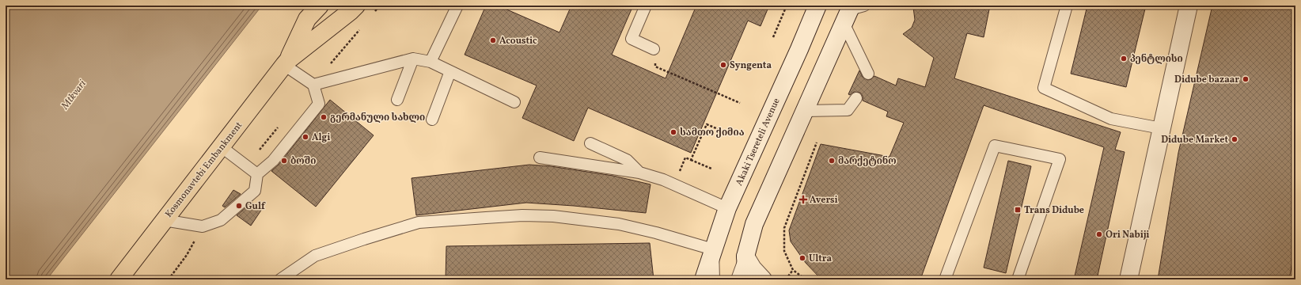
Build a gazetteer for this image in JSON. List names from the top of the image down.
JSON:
{
  "streets": {
    "main road": ["Akaki Tsereteli Avenue", "Kosmonavtebi Embankment"]
  },
  "water": ["Mtkvari"],
  "places": {
    "other": [
      "Acoustic",
      "პენტლისი",
      "Syngenta",
      "Didube bazaar",
      "გერმანული სახლი",
      "სამთო ქიმია",
      "Algi",
      "Didube Market",
      "ბოში",
      "მარქეტინო",
      "Gulf",
      "Ori Nabiji",
      "Ultra"
    ],
    "health": ["Aversi"],
    "transit": ["Trans Didube"]
  }
}
